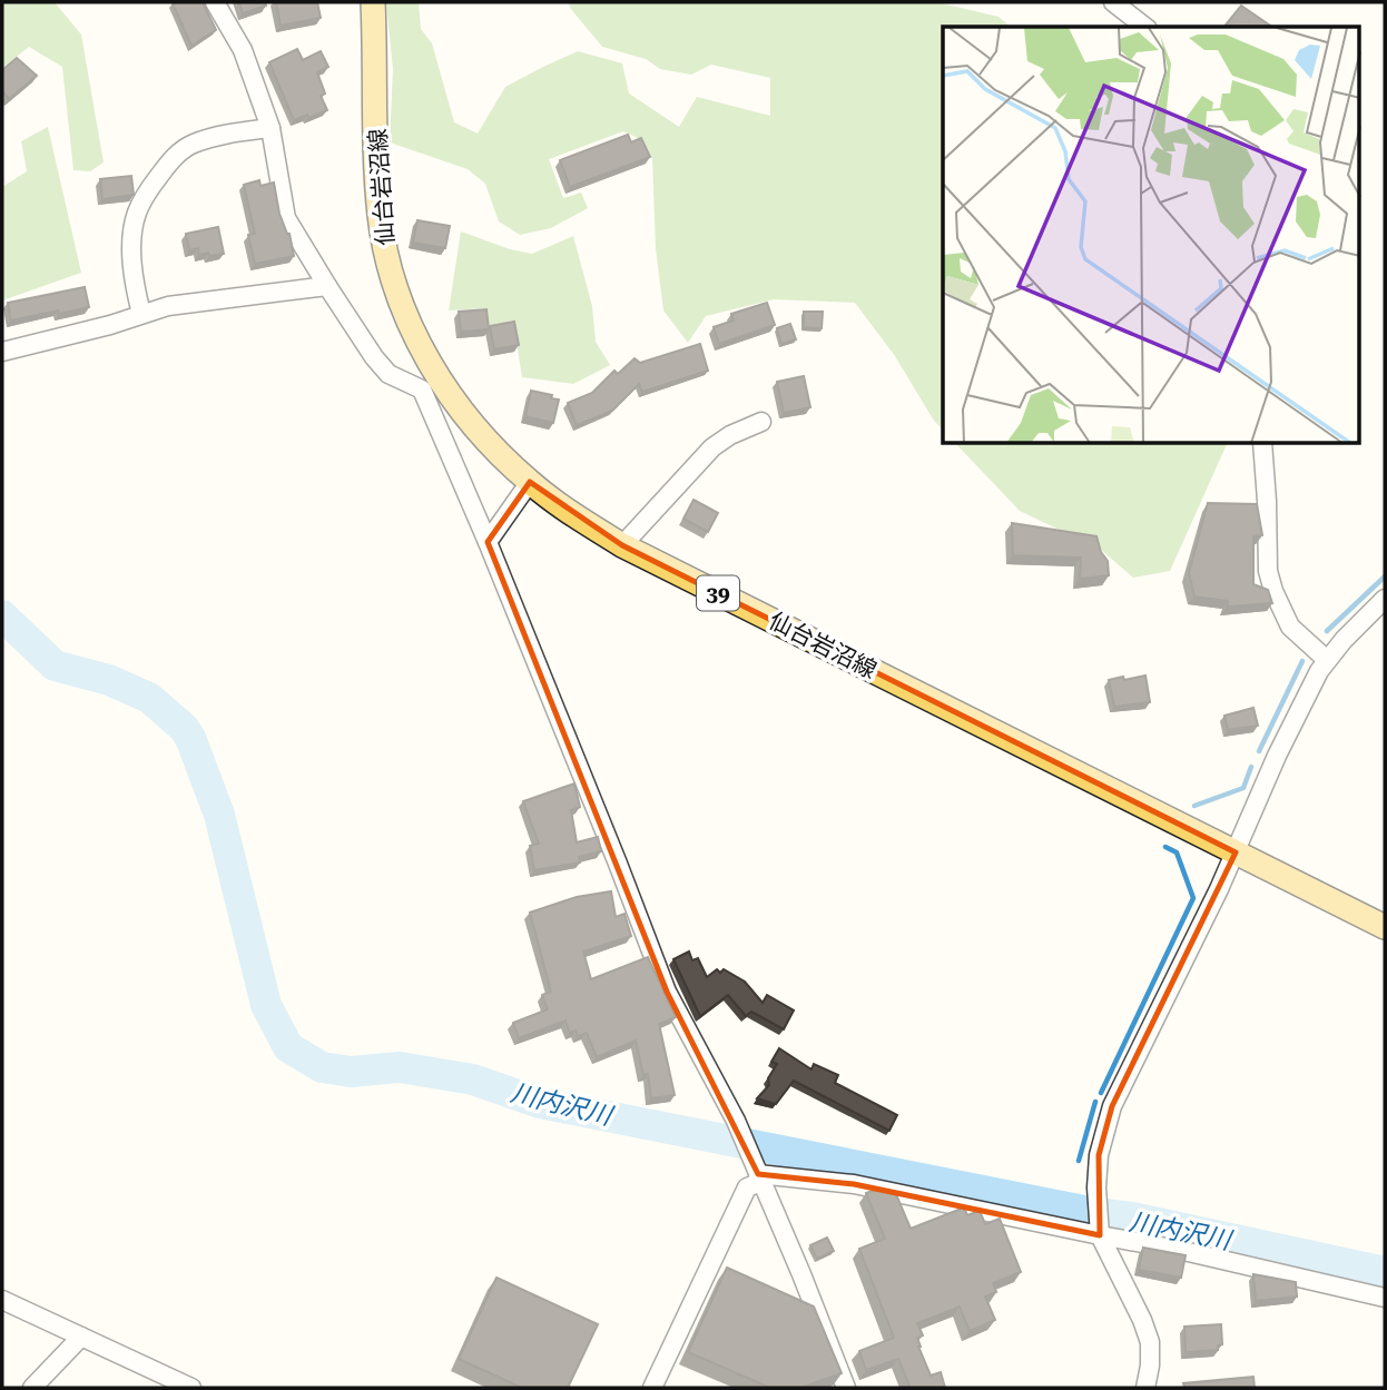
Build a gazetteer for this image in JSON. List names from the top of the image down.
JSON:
{
  "streets": {
    "main road": ["仙台岩沼線", "39"]
  },
  "water": ["川内沢川"]
}
